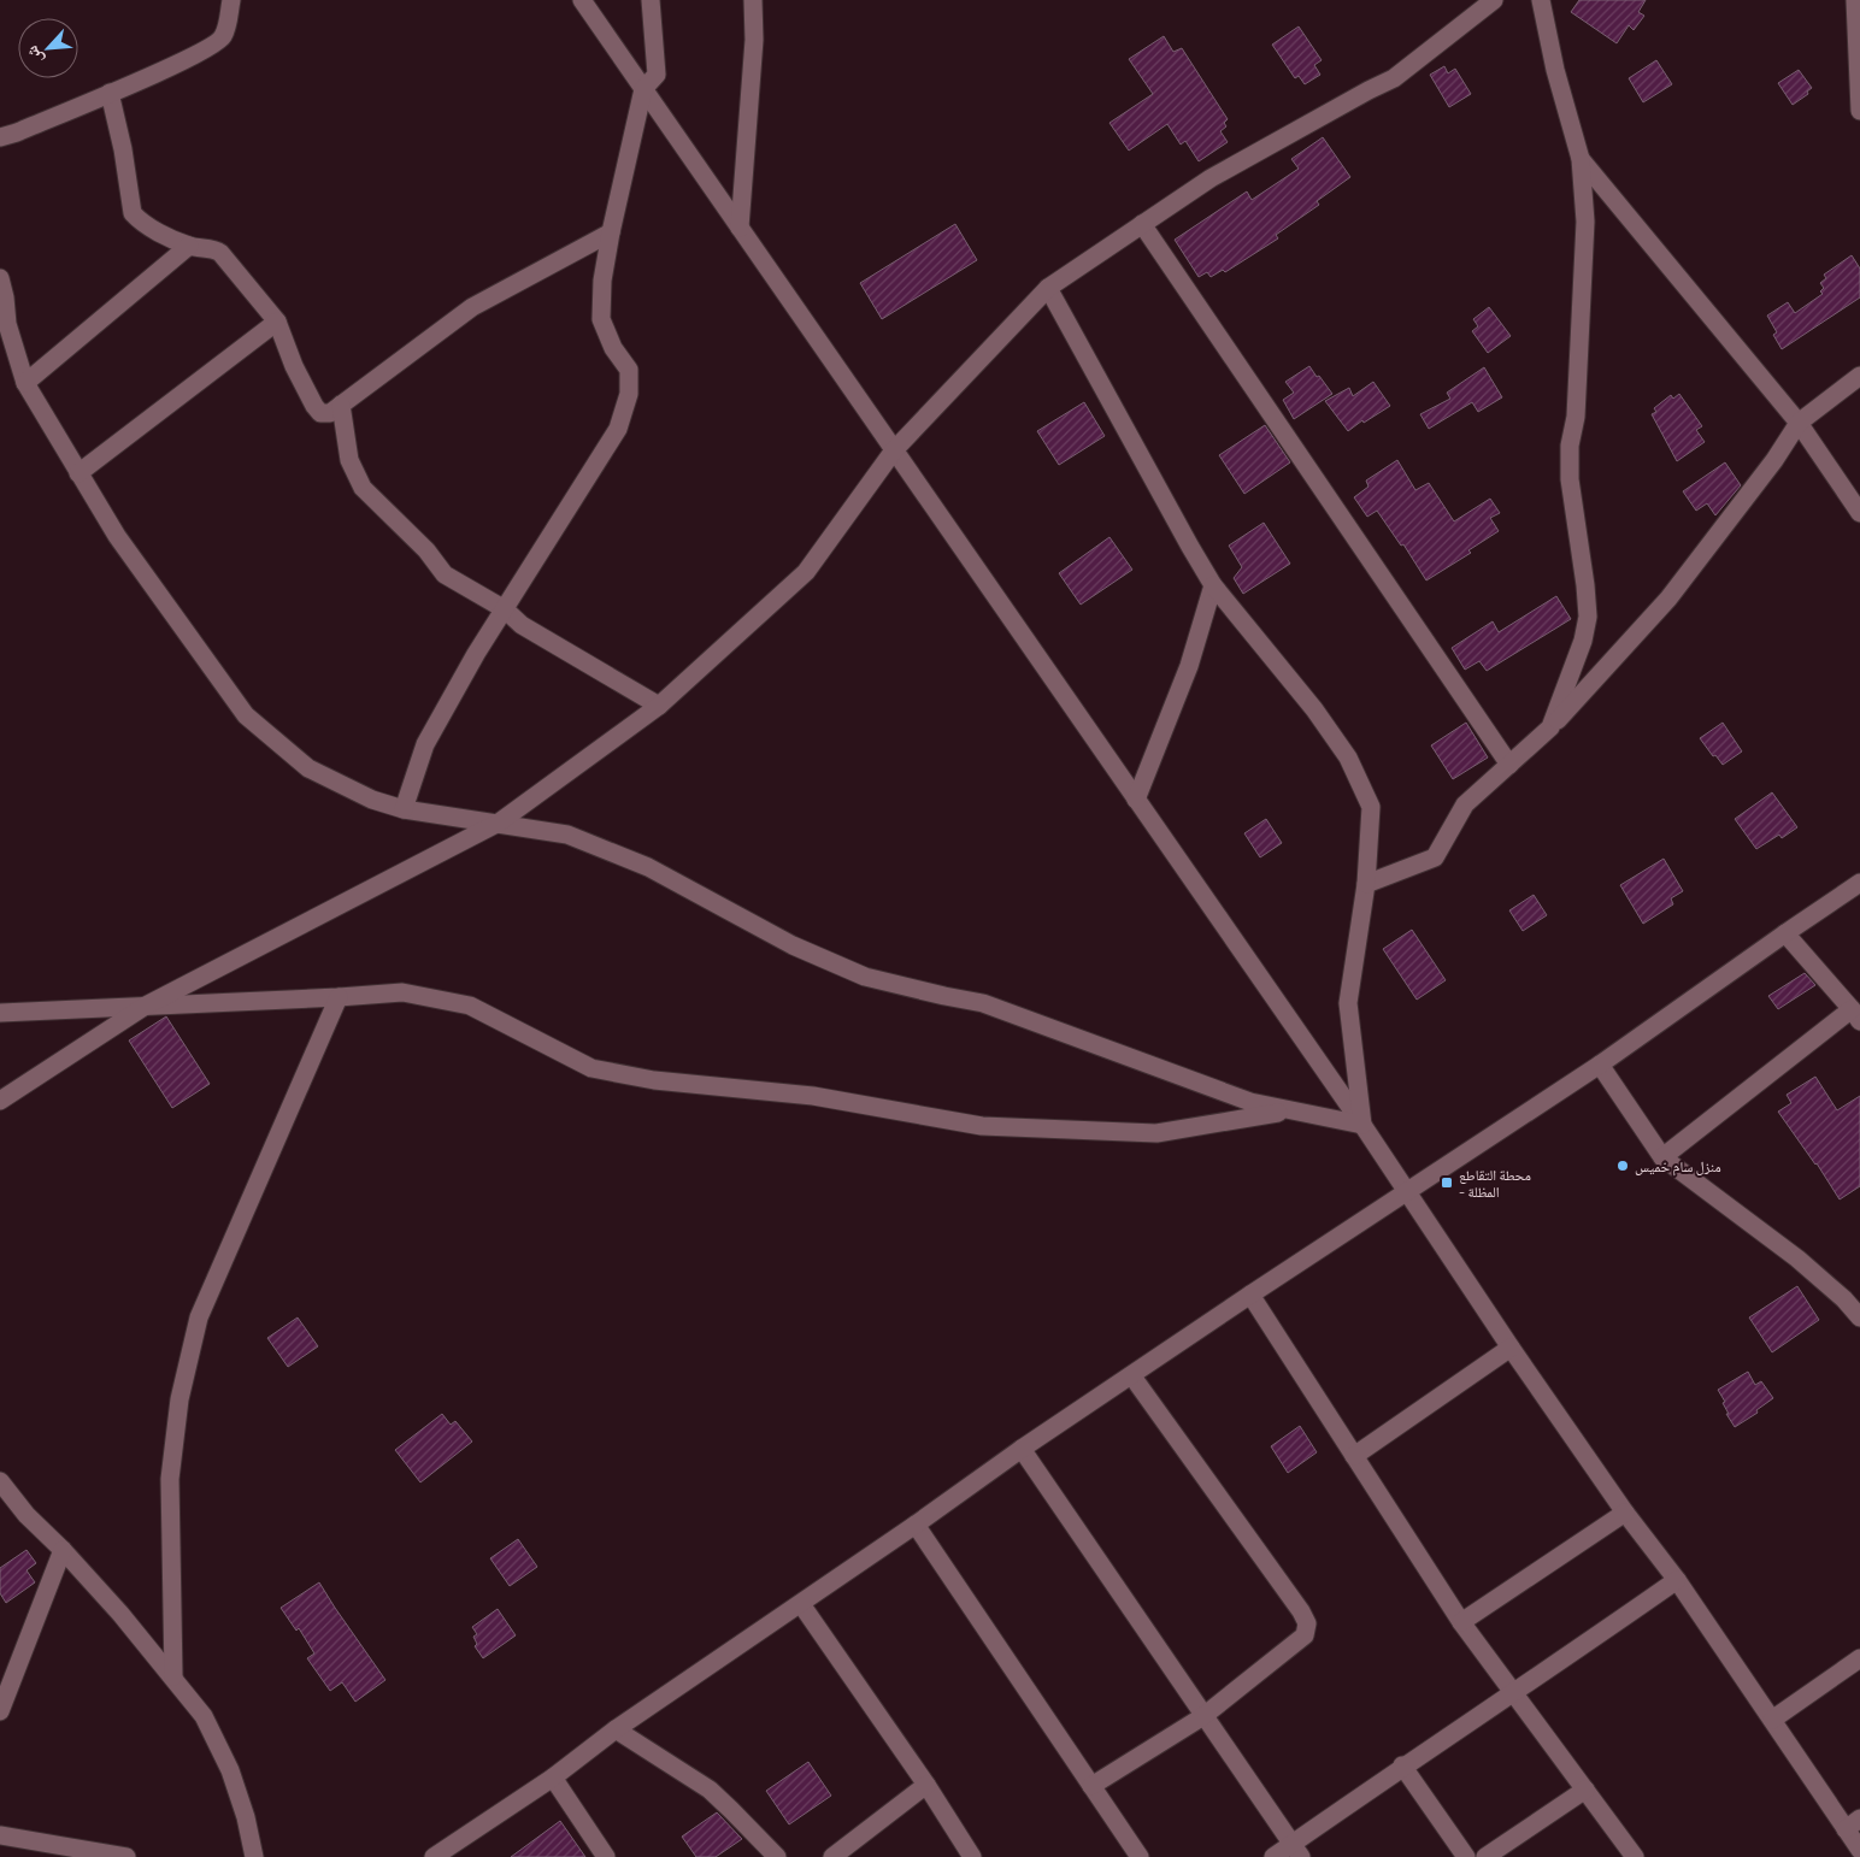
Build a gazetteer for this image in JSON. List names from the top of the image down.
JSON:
{
  "places": {
    "other": ["منزل سام خميس"],
    "transit": ["محطة التقاطع - المظلة"]
  },
  "north": "bottom left"
}
